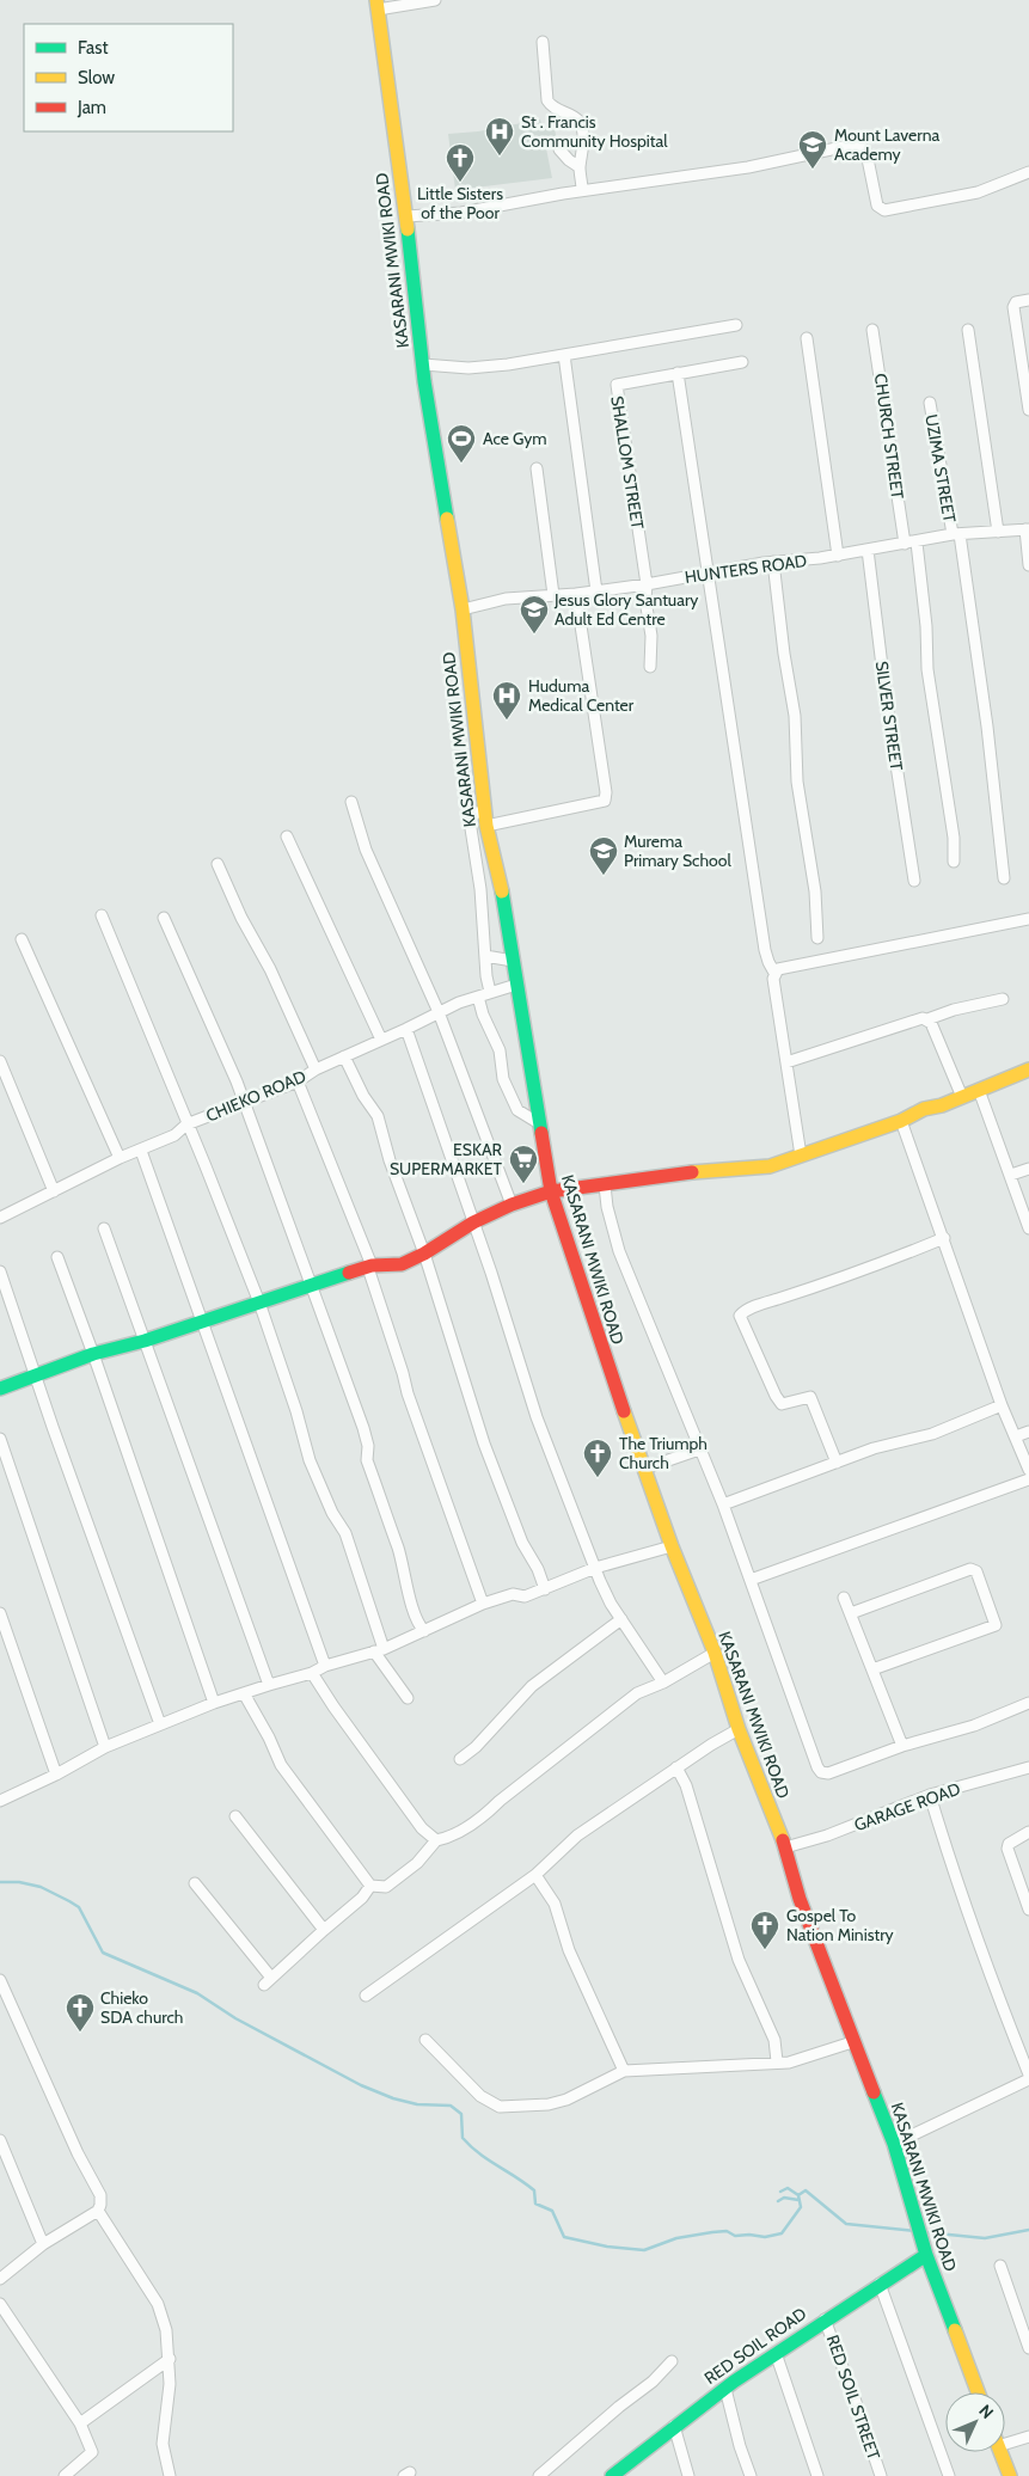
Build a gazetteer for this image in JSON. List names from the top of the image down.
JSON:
{
  "streets": {
    "main road": ["KASARANI MWIKI ROAD", "RED SOIL ROAD"],
    "street": [
      "CHURCH STREET",
      "SHALLOM STREET",
      "UZIMA STREET",
      "HUNTERS ROAD",
      "SILVER STREET",
      "CHIEKO ROAD",
      "GARAGE ROAD",
      "RED SOIL STREET"
    ]
  },
  "crossings": [
    ["KASARANI MWIKI ROAD", "HUNTERS ROAD"],
    ["KASARANI MWIKI ROAD", "CHIEKO ROAD"],
    ["KASARANI MWIKI ROAD", "GARAGE ROAD"],
    ["KASARANI MWIKI ROAD", "RED SOIL ROAD"],
    ["CHURCH STREET", "HUNTERS ROAD"],
    ["SHALLOM STREET", "HUNTERS ROAD"],
    ["UZIMA STREET", "HUNTERS ROAD"],
    ["HUNTERS ROAD", "SILVER STREET"],
    ["RED SOIL ROAD", "RED SOIL STREET"]
  ],
  "places": {
    "hospital": ["St . Francis Community Hospital", "Huduma Medical Center"],
    "school or university": ["Mount Laverna Academy", "Jesus Glory Santuary Adult Ed Centre", "Murema Primary School"],
    "church": [
      "Little Sisters of the Poor",
      "The Triumph Church",
      "Gospel To Nation Ministry",
      "Chieko SDA church"
    ],
    "sports": ["Ace Gym"],
    "supermarket": ["ESKAR SUPERMARKET"]
  },
  "legend": ["Fast", "Slow", "Jam"],
  "north": "top right"
}
